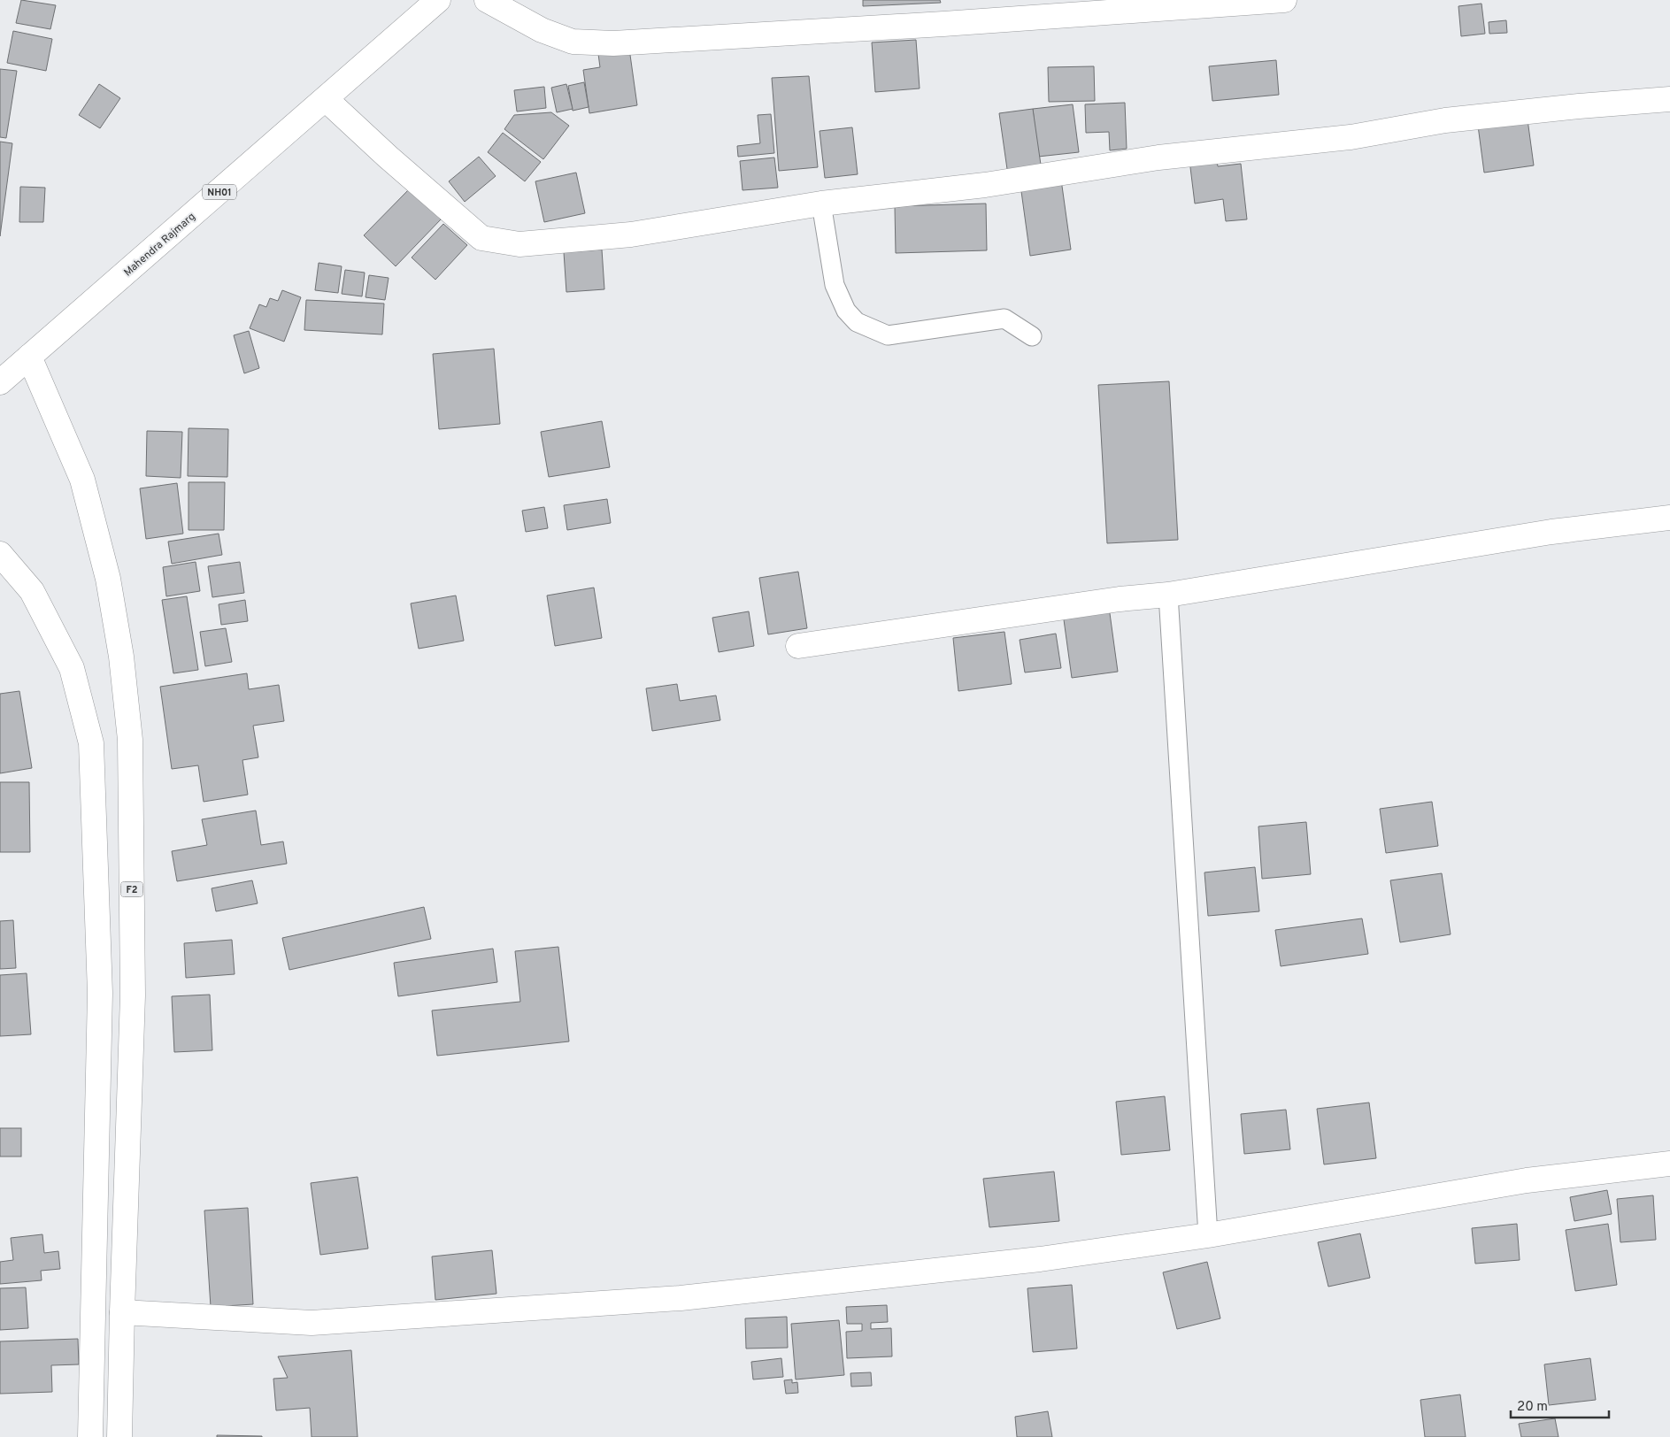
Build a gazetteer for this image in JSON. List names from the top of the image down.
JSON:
{
  "streets": {
    "main road": ["NH01", "Mahendra Rajmarg", "F2"]
  },
  "crossings": [
    ["Mahendra Rajmarg", "F2"]
  ],
  "scale_bar": "20 m"
}
